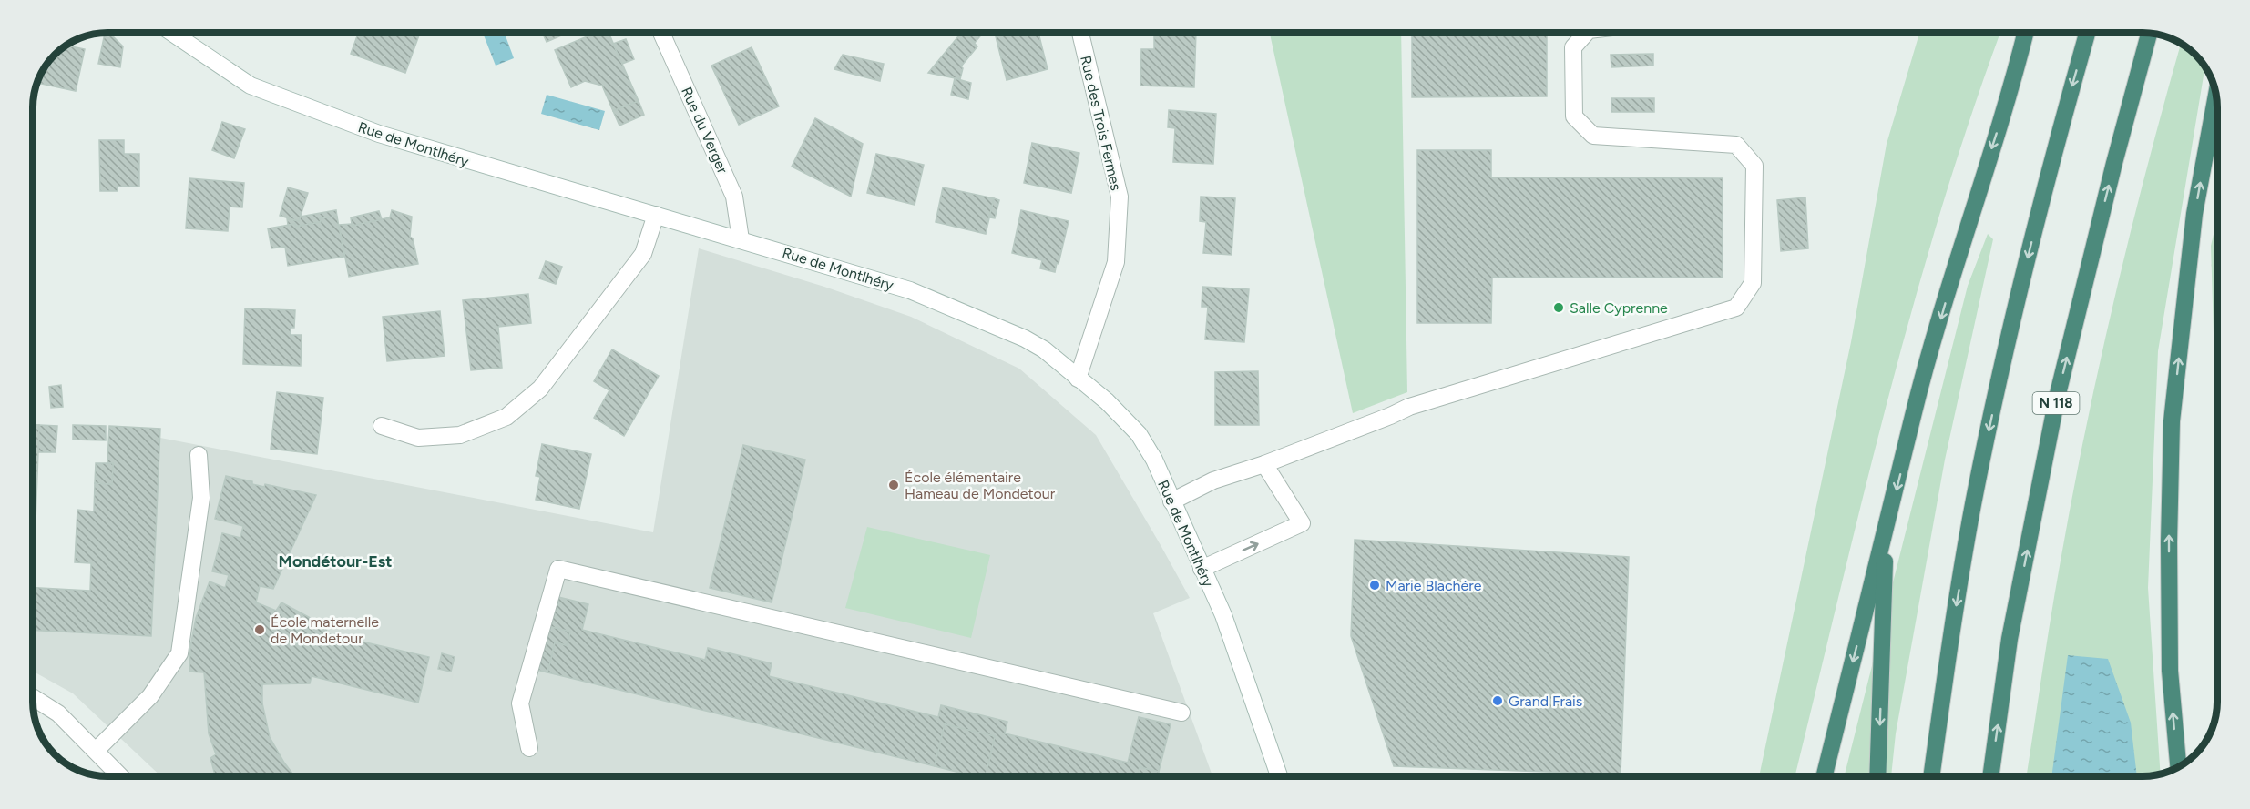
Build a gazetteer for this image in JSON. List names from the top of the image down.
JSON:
{
  "streets": {
    "highway": ["N 118"],
    "street": ["Rue des Trois Fermes", "Rue du Verger", "Rue de Montlhéry"]
  },
  "crossings": [
    ["Rue des Trois Fermes", "Rue de Montlhéry"],
    ["Rue du Verger", "Rue de Montlhéry"]
  ],
  "districts": ["Mondétour-Est"],
  "places": [
    "Salle Cyprenne",
    "École élémentaire Hameau de Mondetour",
    "Marie Blachère",
    "École maternelle de Mondetour",
    "Grand Frais"
  ]
}
